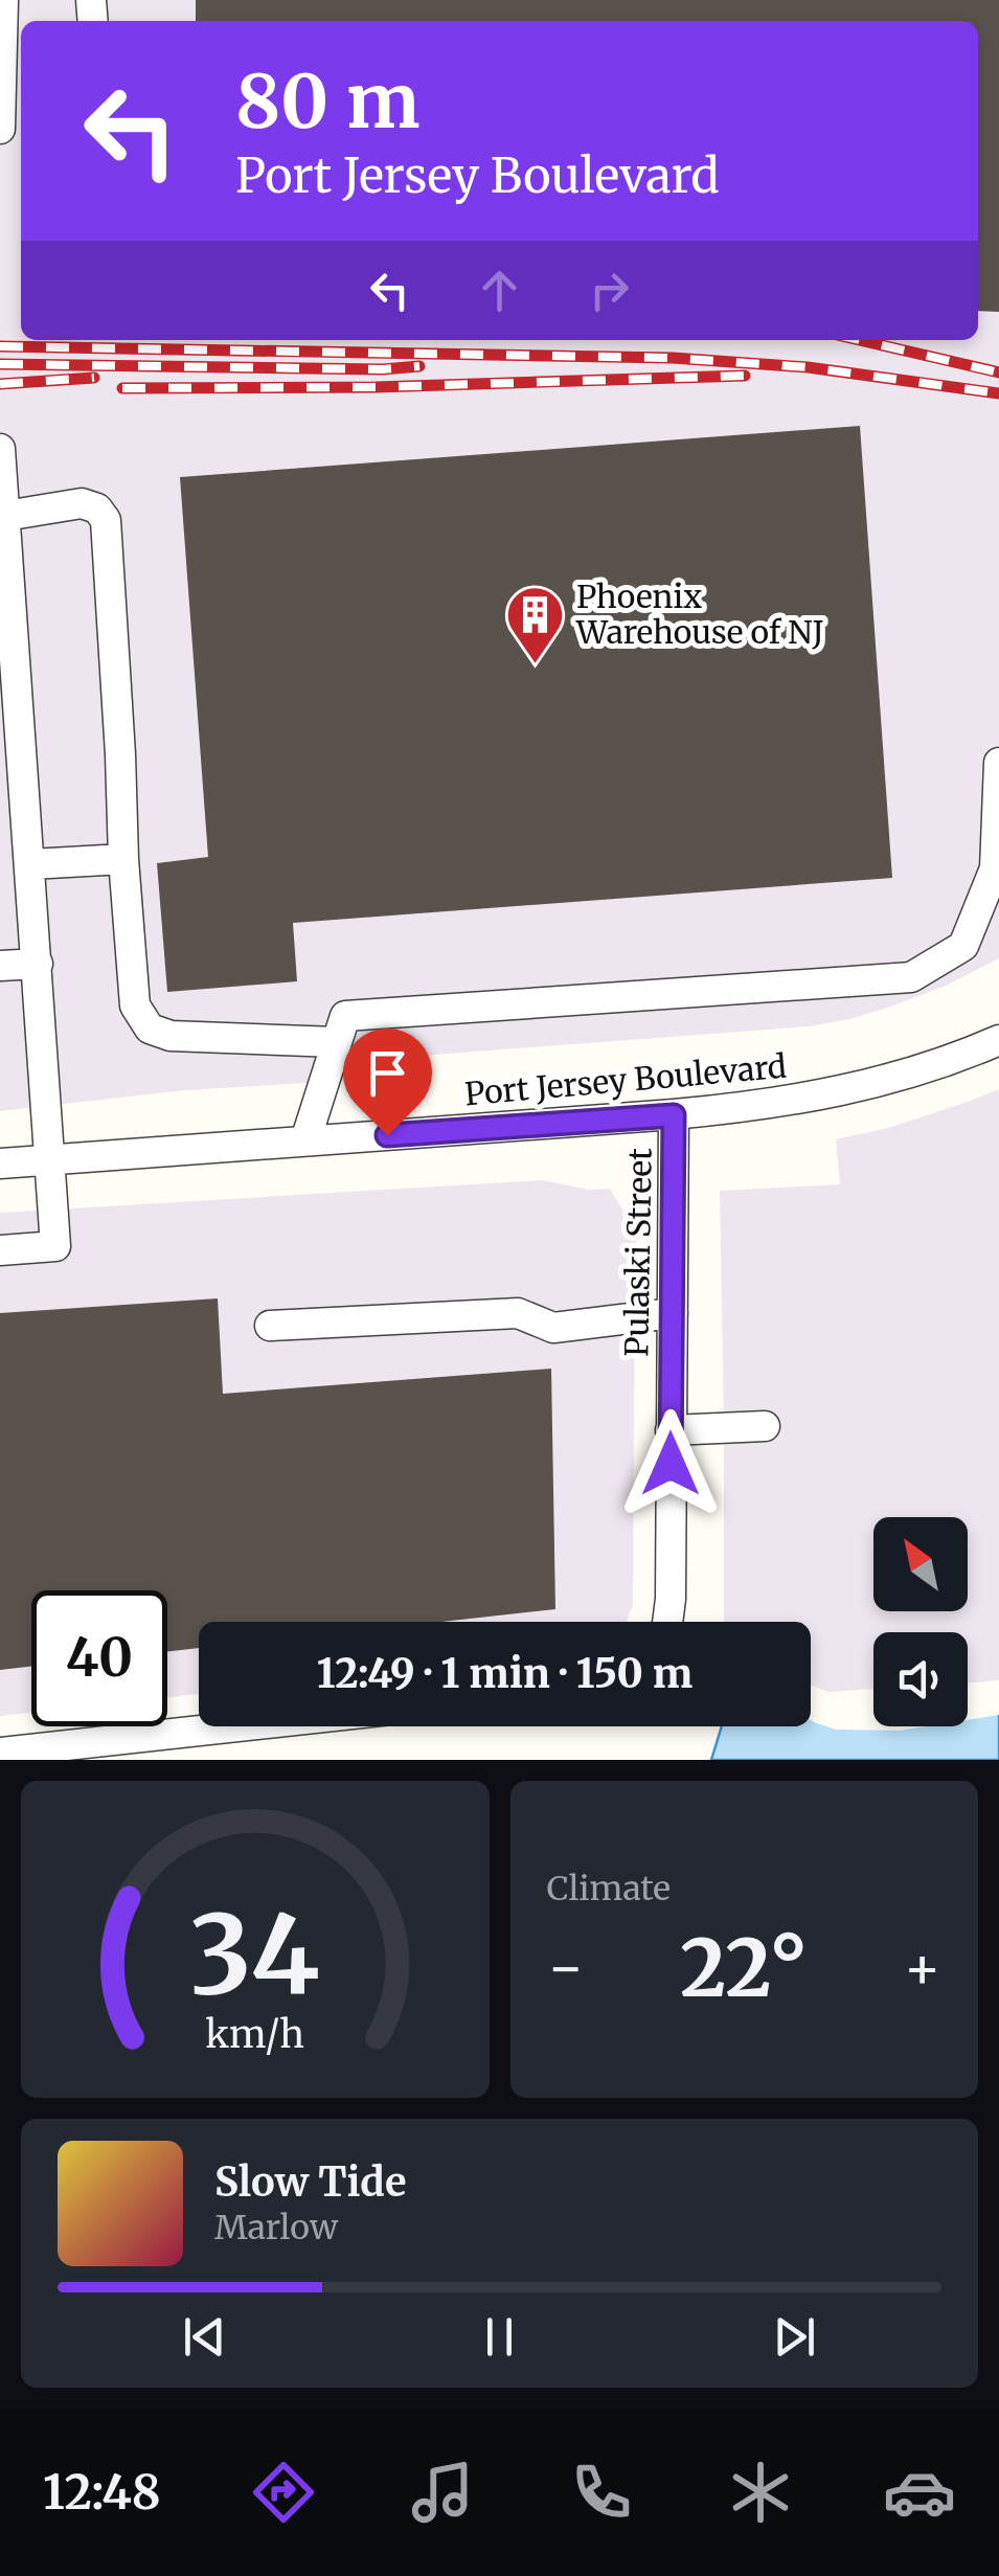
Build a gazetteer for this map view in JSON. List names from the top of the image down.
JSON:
{
  "streets": {
    "street": ["Port Jersey Boulevard", "Pulaski Street"]
  },
  "crossings": [
    ["Port Jersey Boulevard", "Pulaski Street"]
  ],
  "places": {
    "building": ["Phoenix Warehouse of NJ"]
  },
  "north": "top left",
  "page": {
    "turn": ["80 m", "Port Jersey Boulevard"],
    "limit": "40",
    "trip": "12:49 · 1 min · 150 m",
    "tile": "Climate",
    "heat": ["−", "22°", "+"],
    "song": ["Slow Tide", "Marlow"],
    "tabs": "12:48",
    "gauge": ["34", "km/h"]
  }
}
